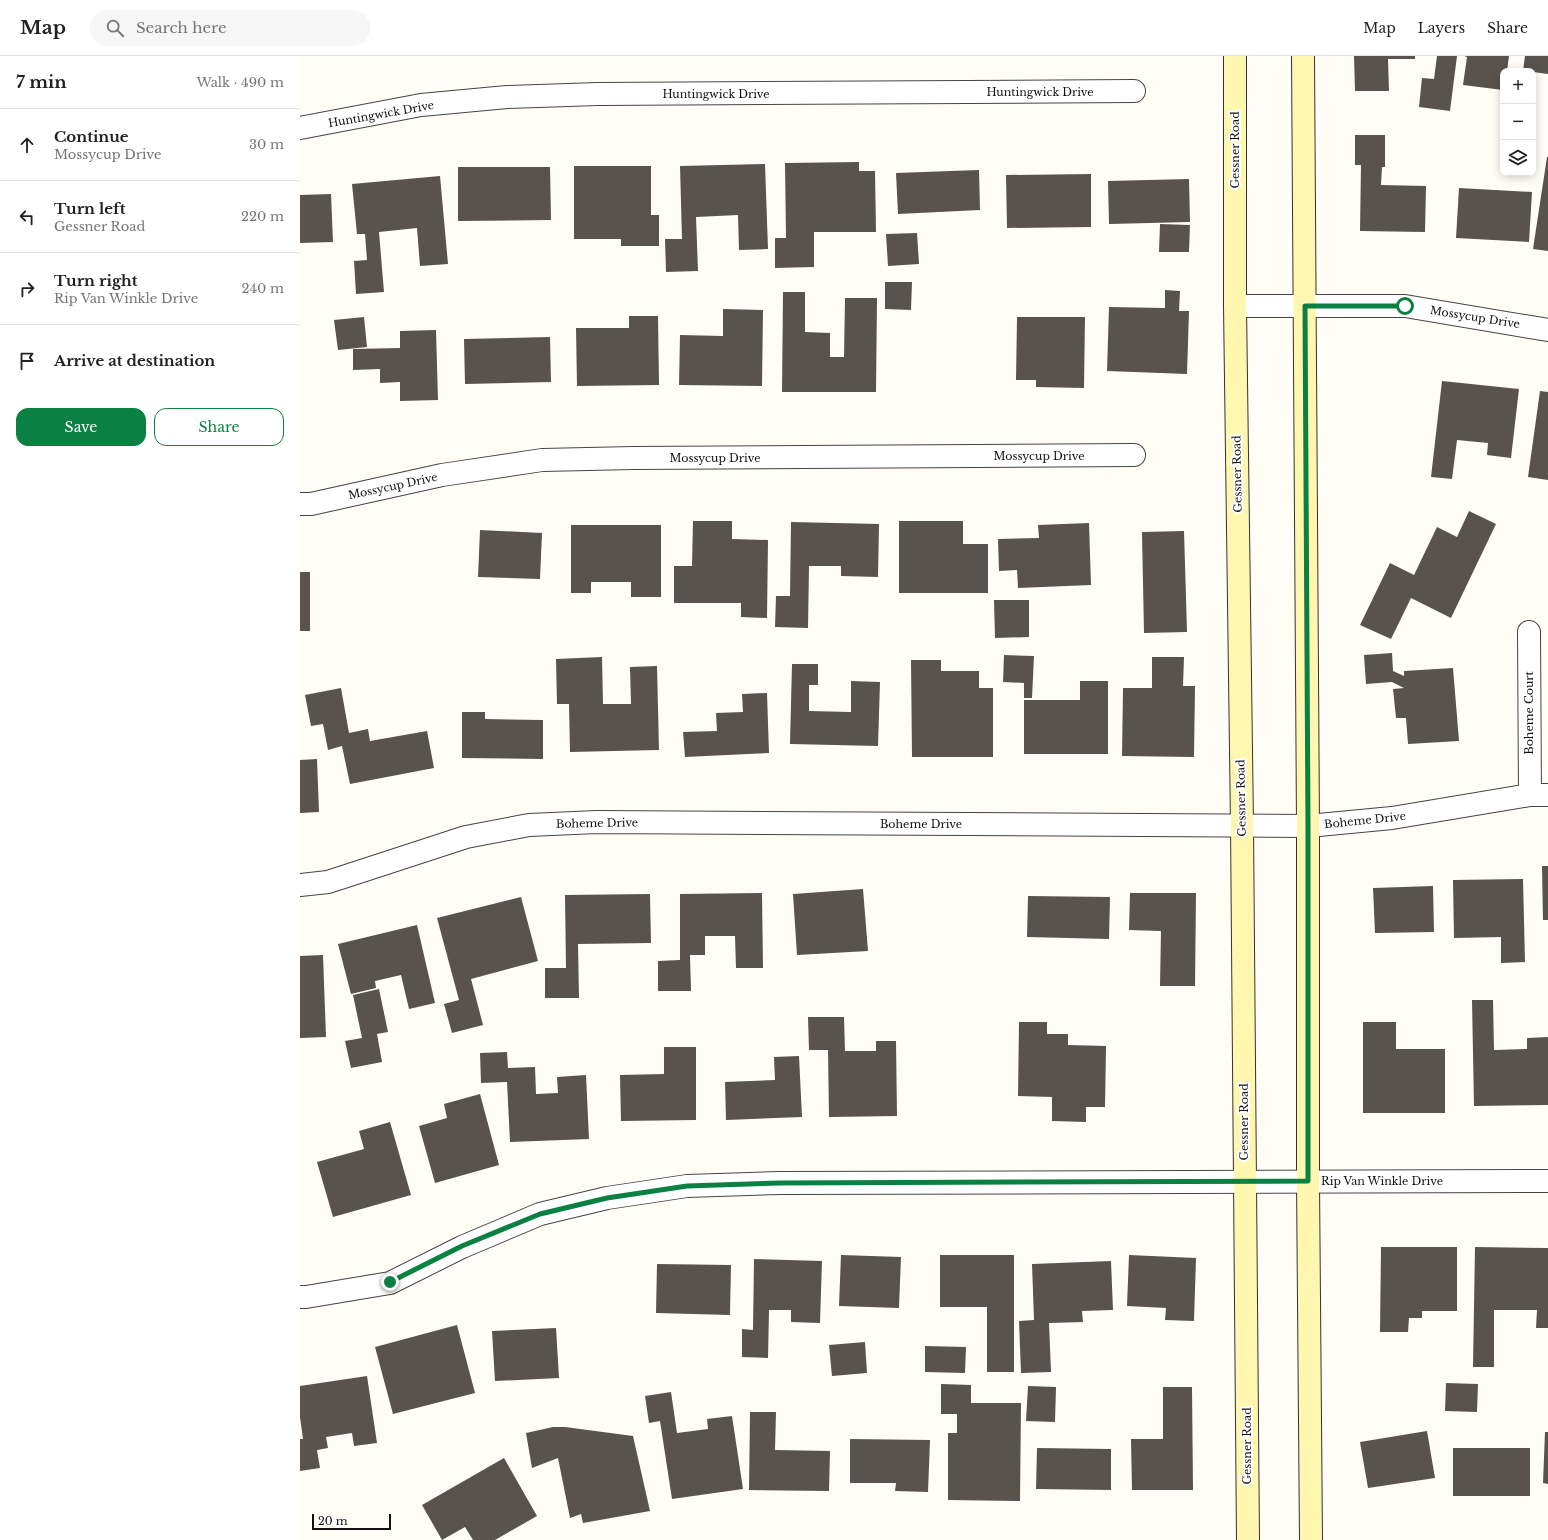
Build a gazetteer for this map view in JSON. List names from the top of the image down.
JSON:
{
  "streets": {
    "main road": ["Gessner Road"],
    "street": [
      "Huntingwick Drive",
      "Mossycup Drive",
      "Boheme Court",
      "Boheme Drive",
      "Rip Van Winkle Drive"
    ]
  },
  "crossings": [
    ["Gessner Road", "Mossycup Drive"],
    ["Gessner Road", "Boheme Drive"],
    ["Gessner Road", "Rip Van Winkle Drive"],
    ["Boheme Court", "Boheme Drive"]
  ],
  "scale_bar": "20 m",
  "page": {
    "header": "Map",
    "search": "Search here",
    "nav": ["Map", "Layers", "Share"],
    "heading": ["7 min", "Walk · 490 m"],
    "map_buttons": ["+", "−"],
    "list": [
      ["Continue", "Mossycup Drive", "30 m"],
      ["Turn left", "Gessner Road", "220 m"],
      ["Turn right", "Rip Van Winkle Drive", "240 m"],
      "Arrive at destination"
    ],
    "buttons": ["Save", "Share"],
    "scale": "20 m"
  }
}
